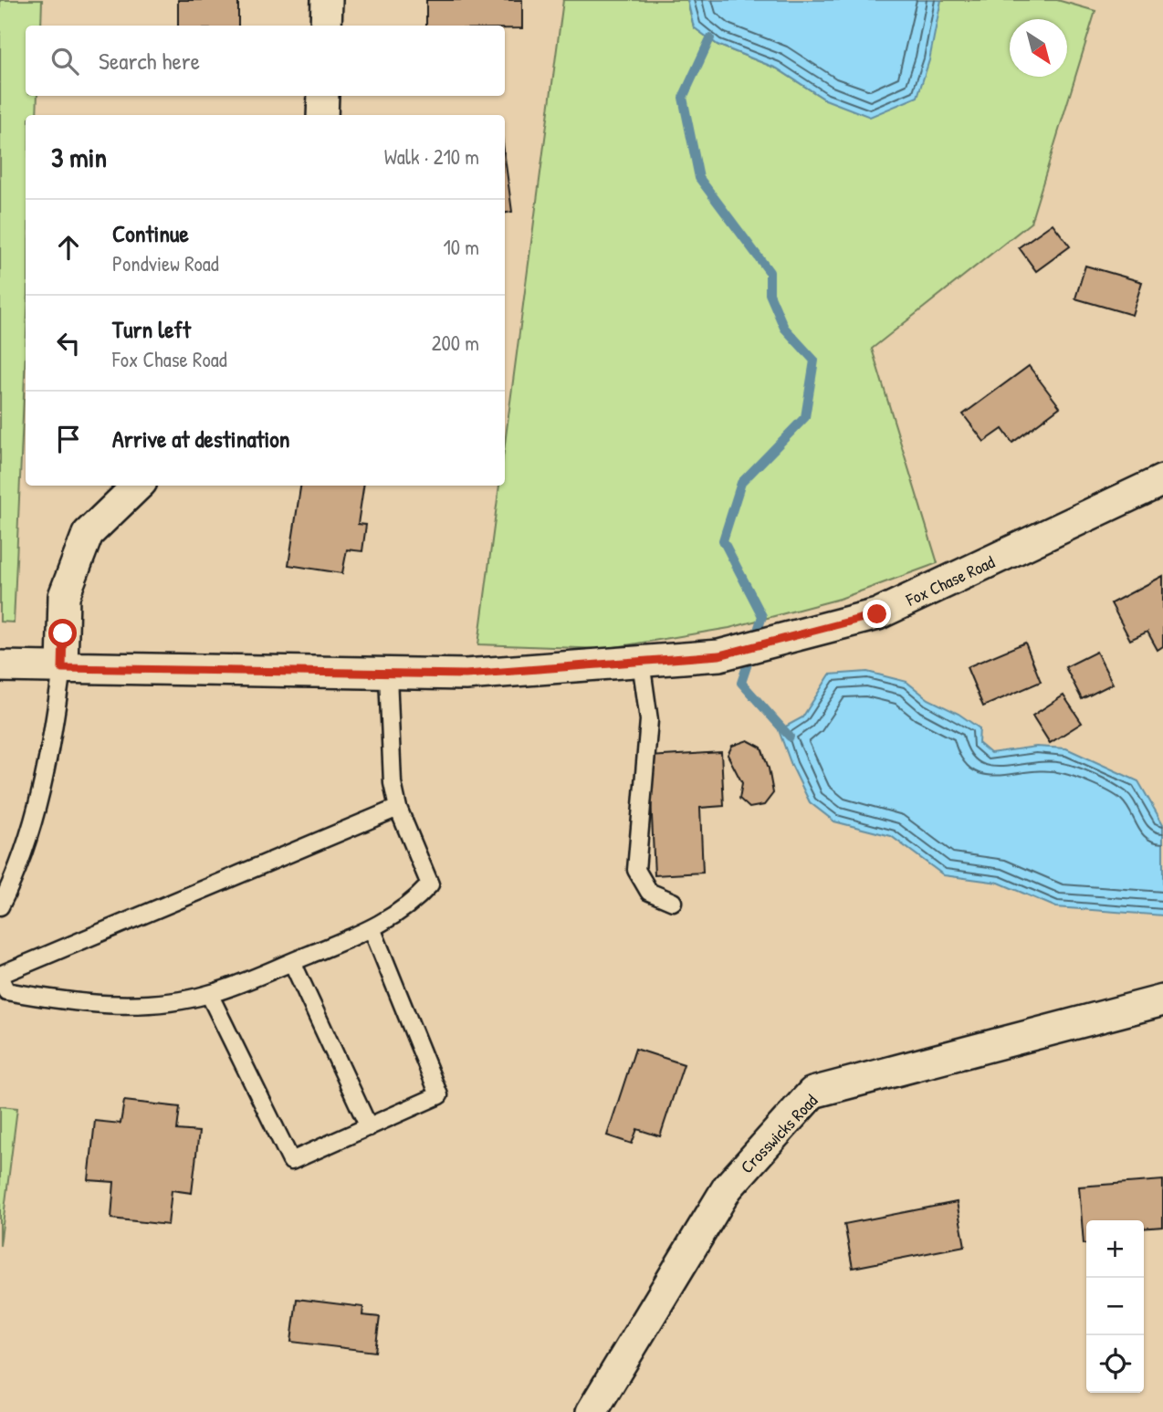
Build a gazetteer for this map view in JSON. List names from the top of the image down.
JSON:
{
  "streets": {
    "street": ["Fox Chase Road", "Crosswicks Road"]
  },
  "north": "bottom right",
  "page": {
    "search": "Search here",
    "heading": ["3 min", "Walk · 210 m"],
    "list": [
      ["Continue", "Pondview Road", "10 m"],
      ["Turn left", "Fox Chase Road", "200 m"],
      "Arrive at destination"
    ],
    "map_buttons": ["+", "−"]
  }
}
